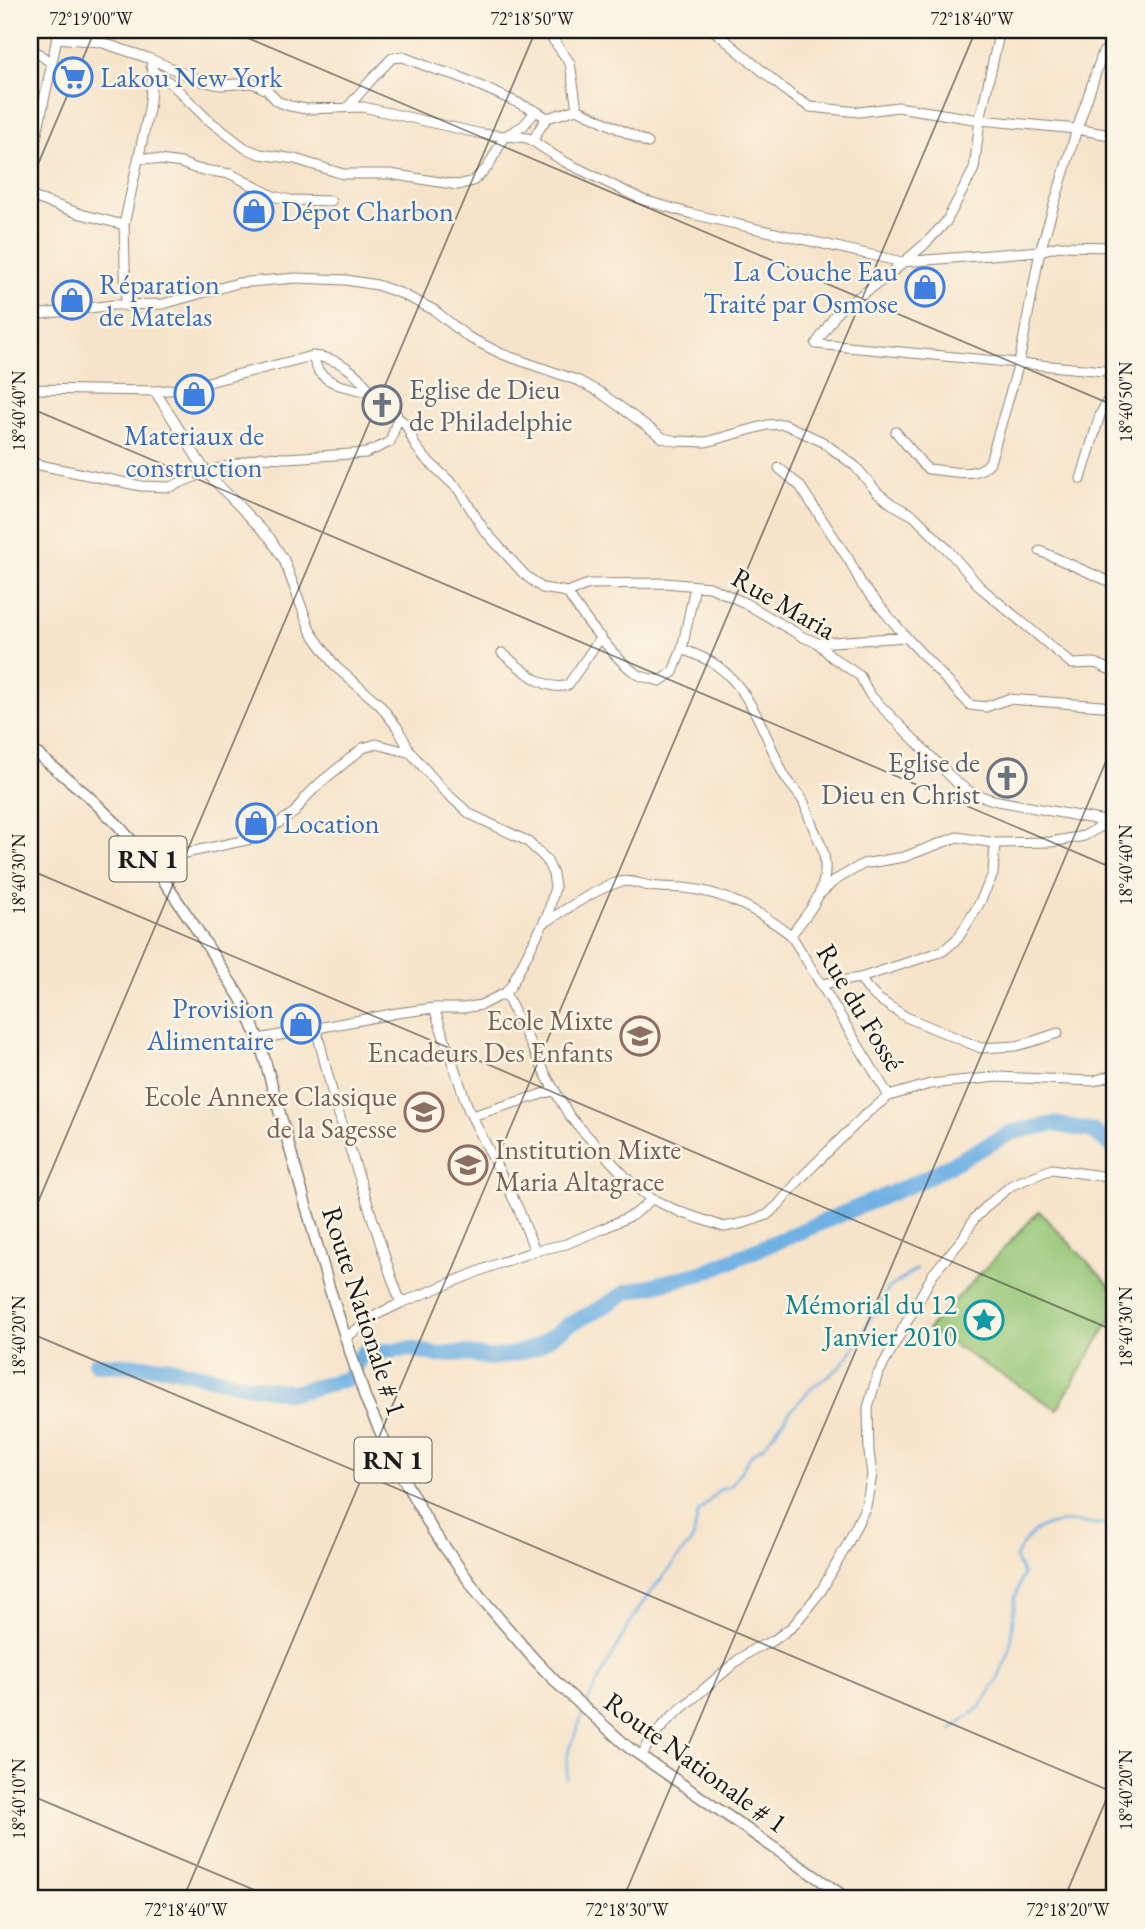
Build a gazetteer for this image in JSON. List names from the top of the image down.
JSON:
{
  "streets": {
    "main road": ["RN 1", "Route Nationale # 1"],
    "street": ["Rue Maria", "Rue du Fossé"]
  },
  "places": {
    "supermarket": ["Lakou New York"],
    "shop": [
      "Dépot Charbon",
      "La Couche Eau Traité par Osmose",
      "Réparation de Matelas",
      "Materiaux de construction",
      "Location",
      "Provision Alimentaire"
    ],
    "church": ["Eglise de Dieu de Philadelphie", "Eglise de Dieu en Christ"],
    "school or university": ["Ecole Mixte Encadeurs Des Enfants", "Ecole Annexe Classique de la Sagesse", "Institution Mixte Maria Altagrace"],
    "place": ["Mémorial du 12 Janvier 2010"]
  },
  "coordinates": [
    "72°19'00\"W",
    "72°18'50\"W",
    "72°18'40\"W",
    "18°40'50\"N",
    "18°40'40\"N",
    "18°40'30\"N",
    "18°40'20\"N",
    "18°40'10\"N",
    "72°18'30\"W",
    "72°18'20\"W"
  ]
}
